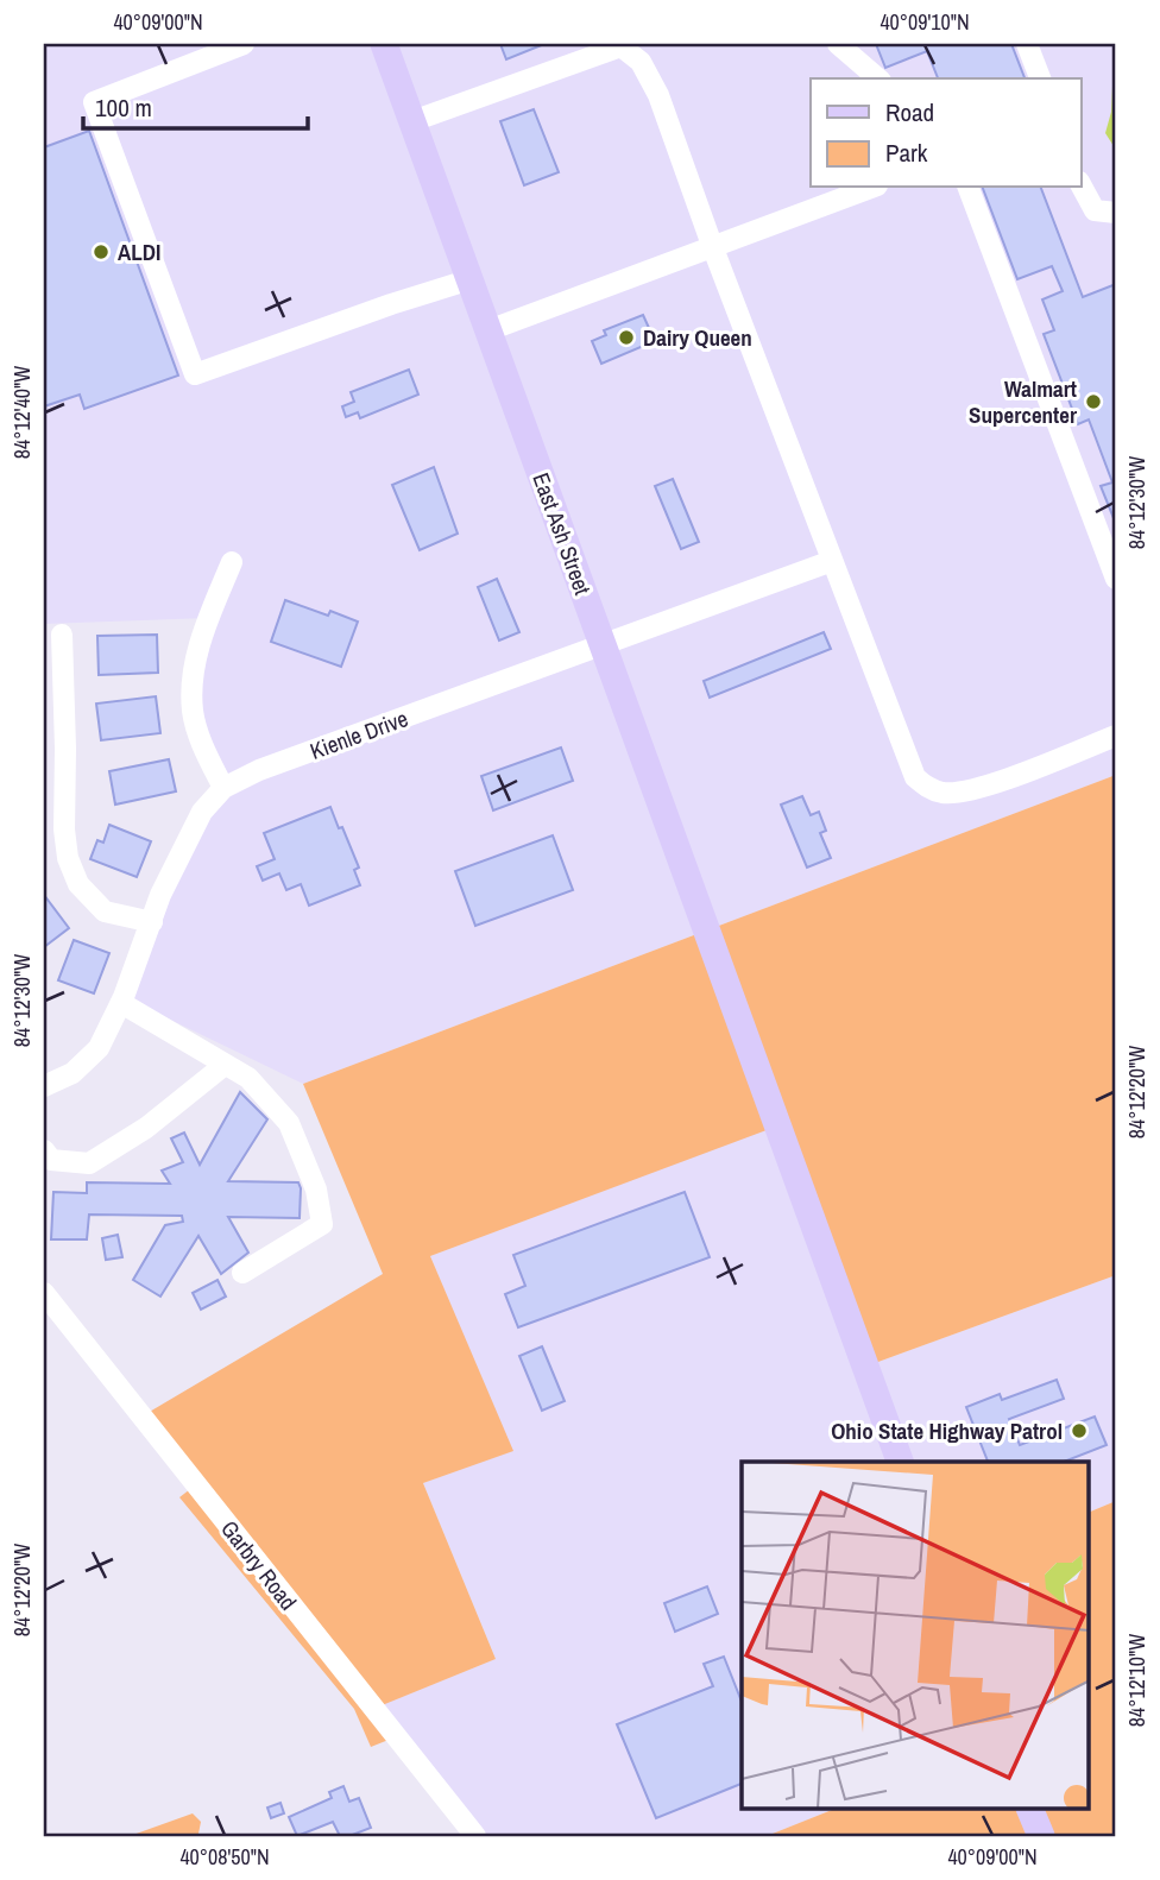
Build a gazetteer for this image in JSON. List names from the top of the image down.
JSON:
{
  "streets": {
    "main road": ["East Ash Street"],
    "street": ["Kienle Drive", "Garbry Road"]
  },
  "crossings": [
    ["East Ash Street", "Kienle Drive"]
  ],
  "places": [
    "ALDI",
    "Dairy Queen",
    "Walmart Supercenter",
    "Ohio State Highway Patrol"
  ],
  "legend": ["Road", "Park"],
  "scale_bar": "100 m",
  "coordinates": [
    "40°09'00\"N",
    "40°09'10\"N",
    "84°12'40\"W",
    "84°12'30\"W",
    "84°12'20\"W",
    "84°12'10\"W",
    "40°08'50\"N"
  ]
}
